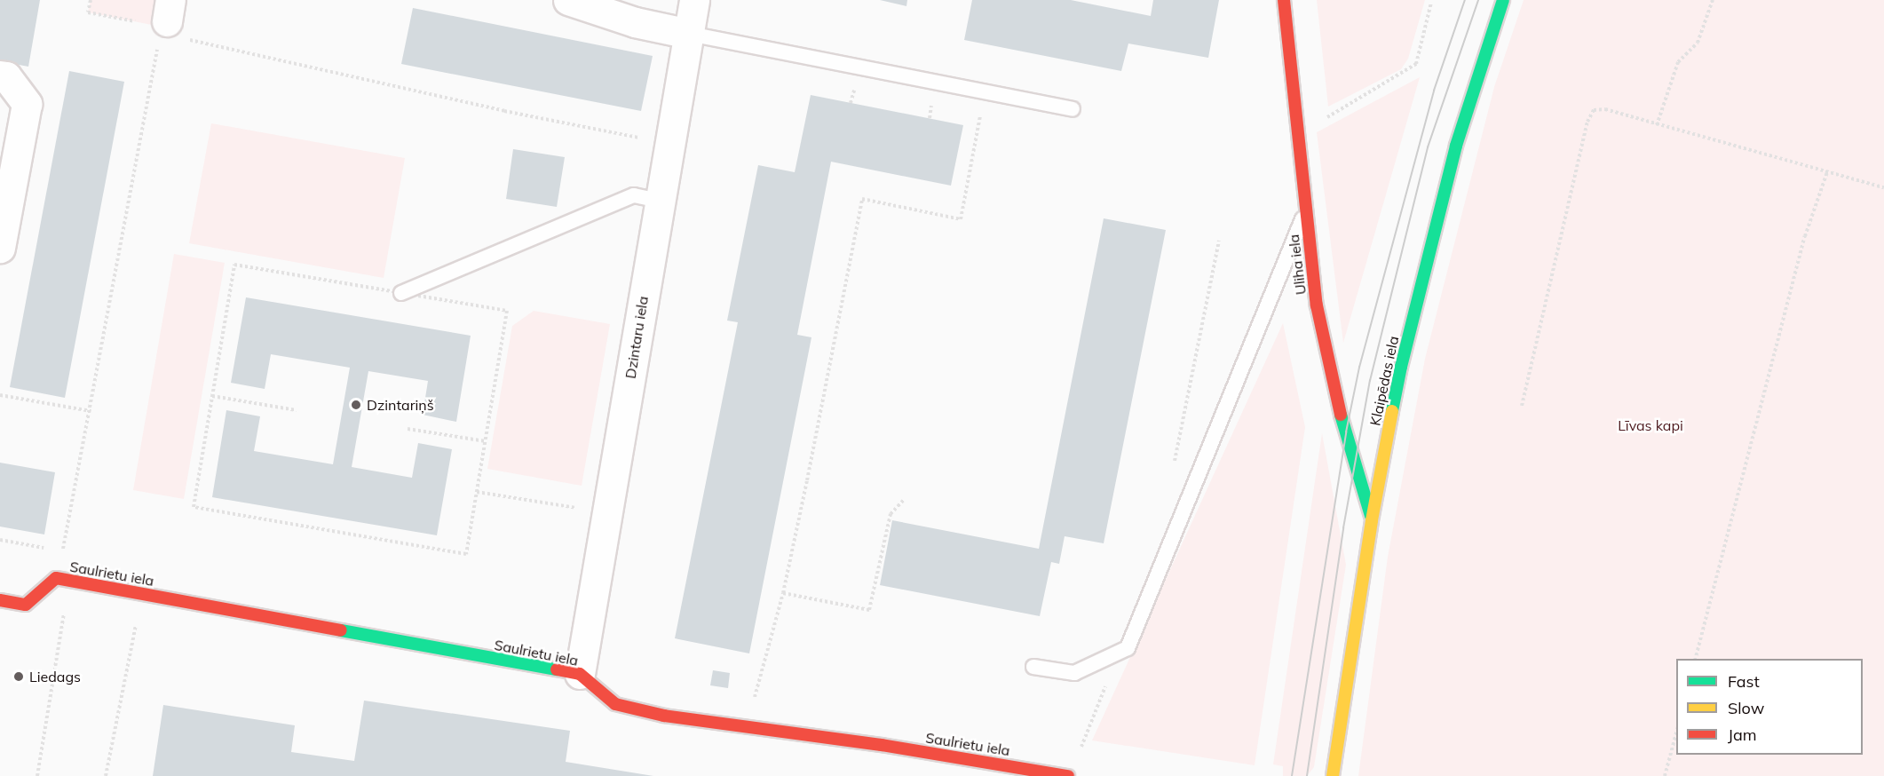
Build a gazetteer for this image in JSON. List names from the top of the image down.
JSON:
{
  "streets": {
    "street": [
      "Uliha iela",
      "Dzintaru iela",
      "Klaipēdas iela",
      "Saulrietu iela"
    ]
  },
  "crossings": [
    ["Uliha iela", "Klaipēdas iela"],
    ["Dzintaru iela", "Saulrietu iela"]
  ],
  "parks": ["Līvas kapi"],
  "places": ["Dzintariņš", "Liedags"],
  "legend": ["Fast", "Slow", "Jam"]
}
